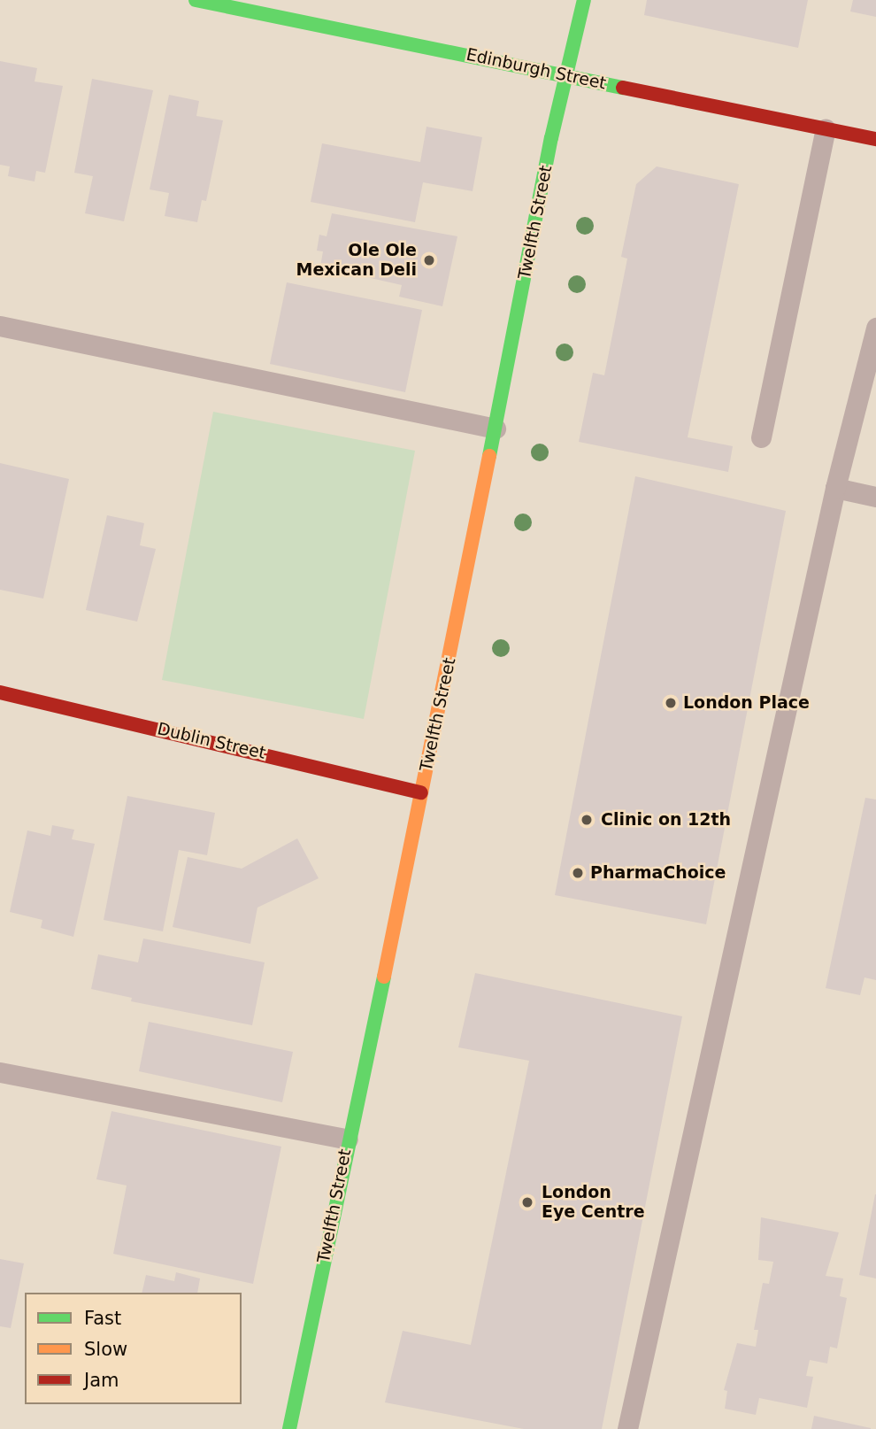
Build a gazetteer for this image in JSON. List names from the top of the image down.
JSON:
{
  "streets": {
    "street": ["Edinburgh Street", "Twelfth Street", "Dublin Street"]
  },
  "crossings": [
    ["Edinburgh Street", "Twelfth Street"],
    ["Twelfth Street", "Dublin Street"]
  ],
  "places": [
    "Ole Ole Mexican Deli",
    "London Place",
    "Clinic on 12th",
    "PharmaChoice",
    "London Eye Centre"
  ],
  "legend": ["Fast", "Slow", "Jam"]
}
